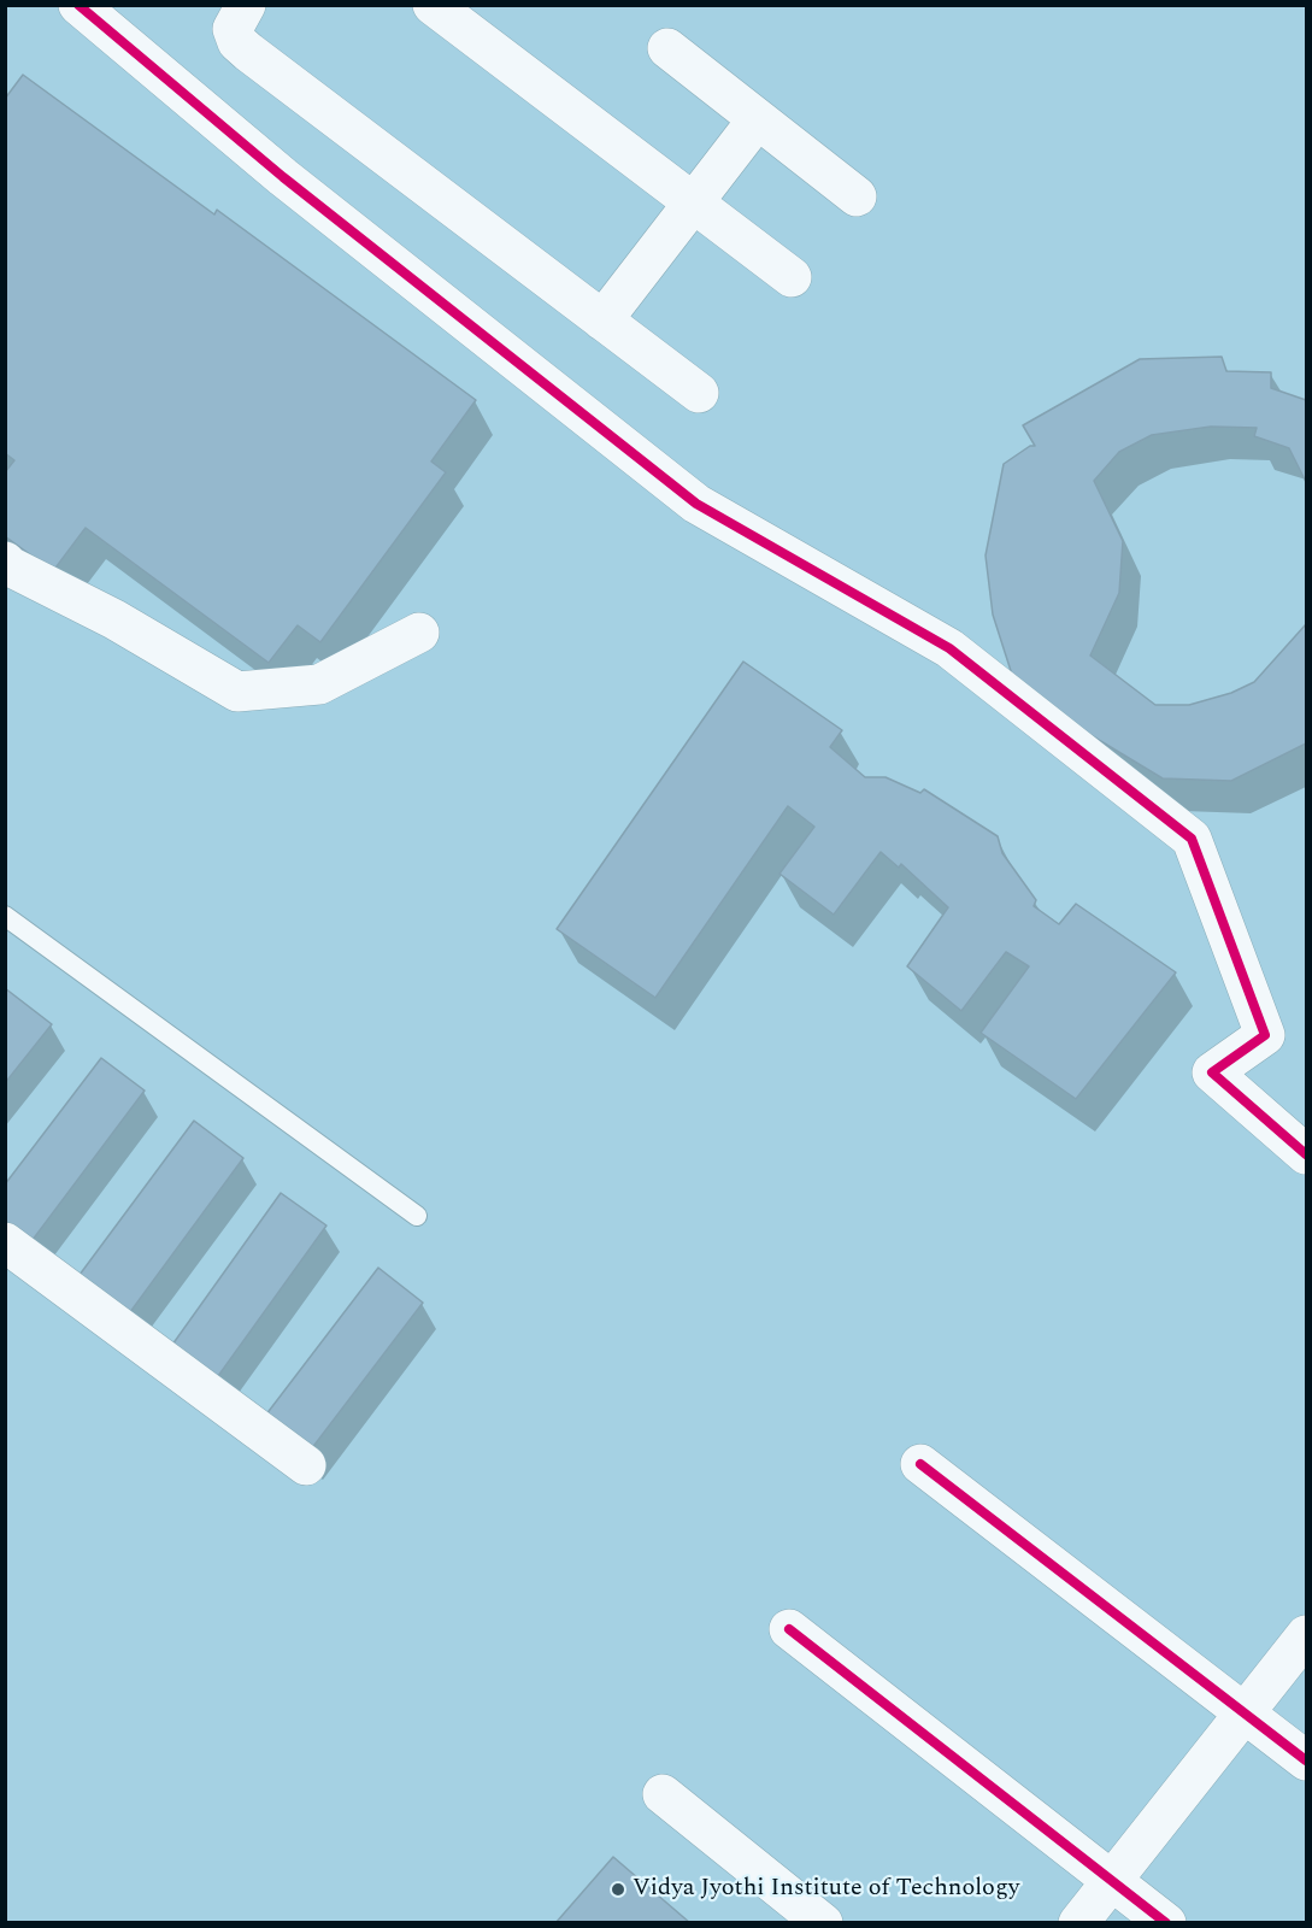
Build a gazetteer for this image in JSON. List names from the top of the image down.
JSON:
{
  "places": ["Vidya Jyothi Institute of Technology"]
}
